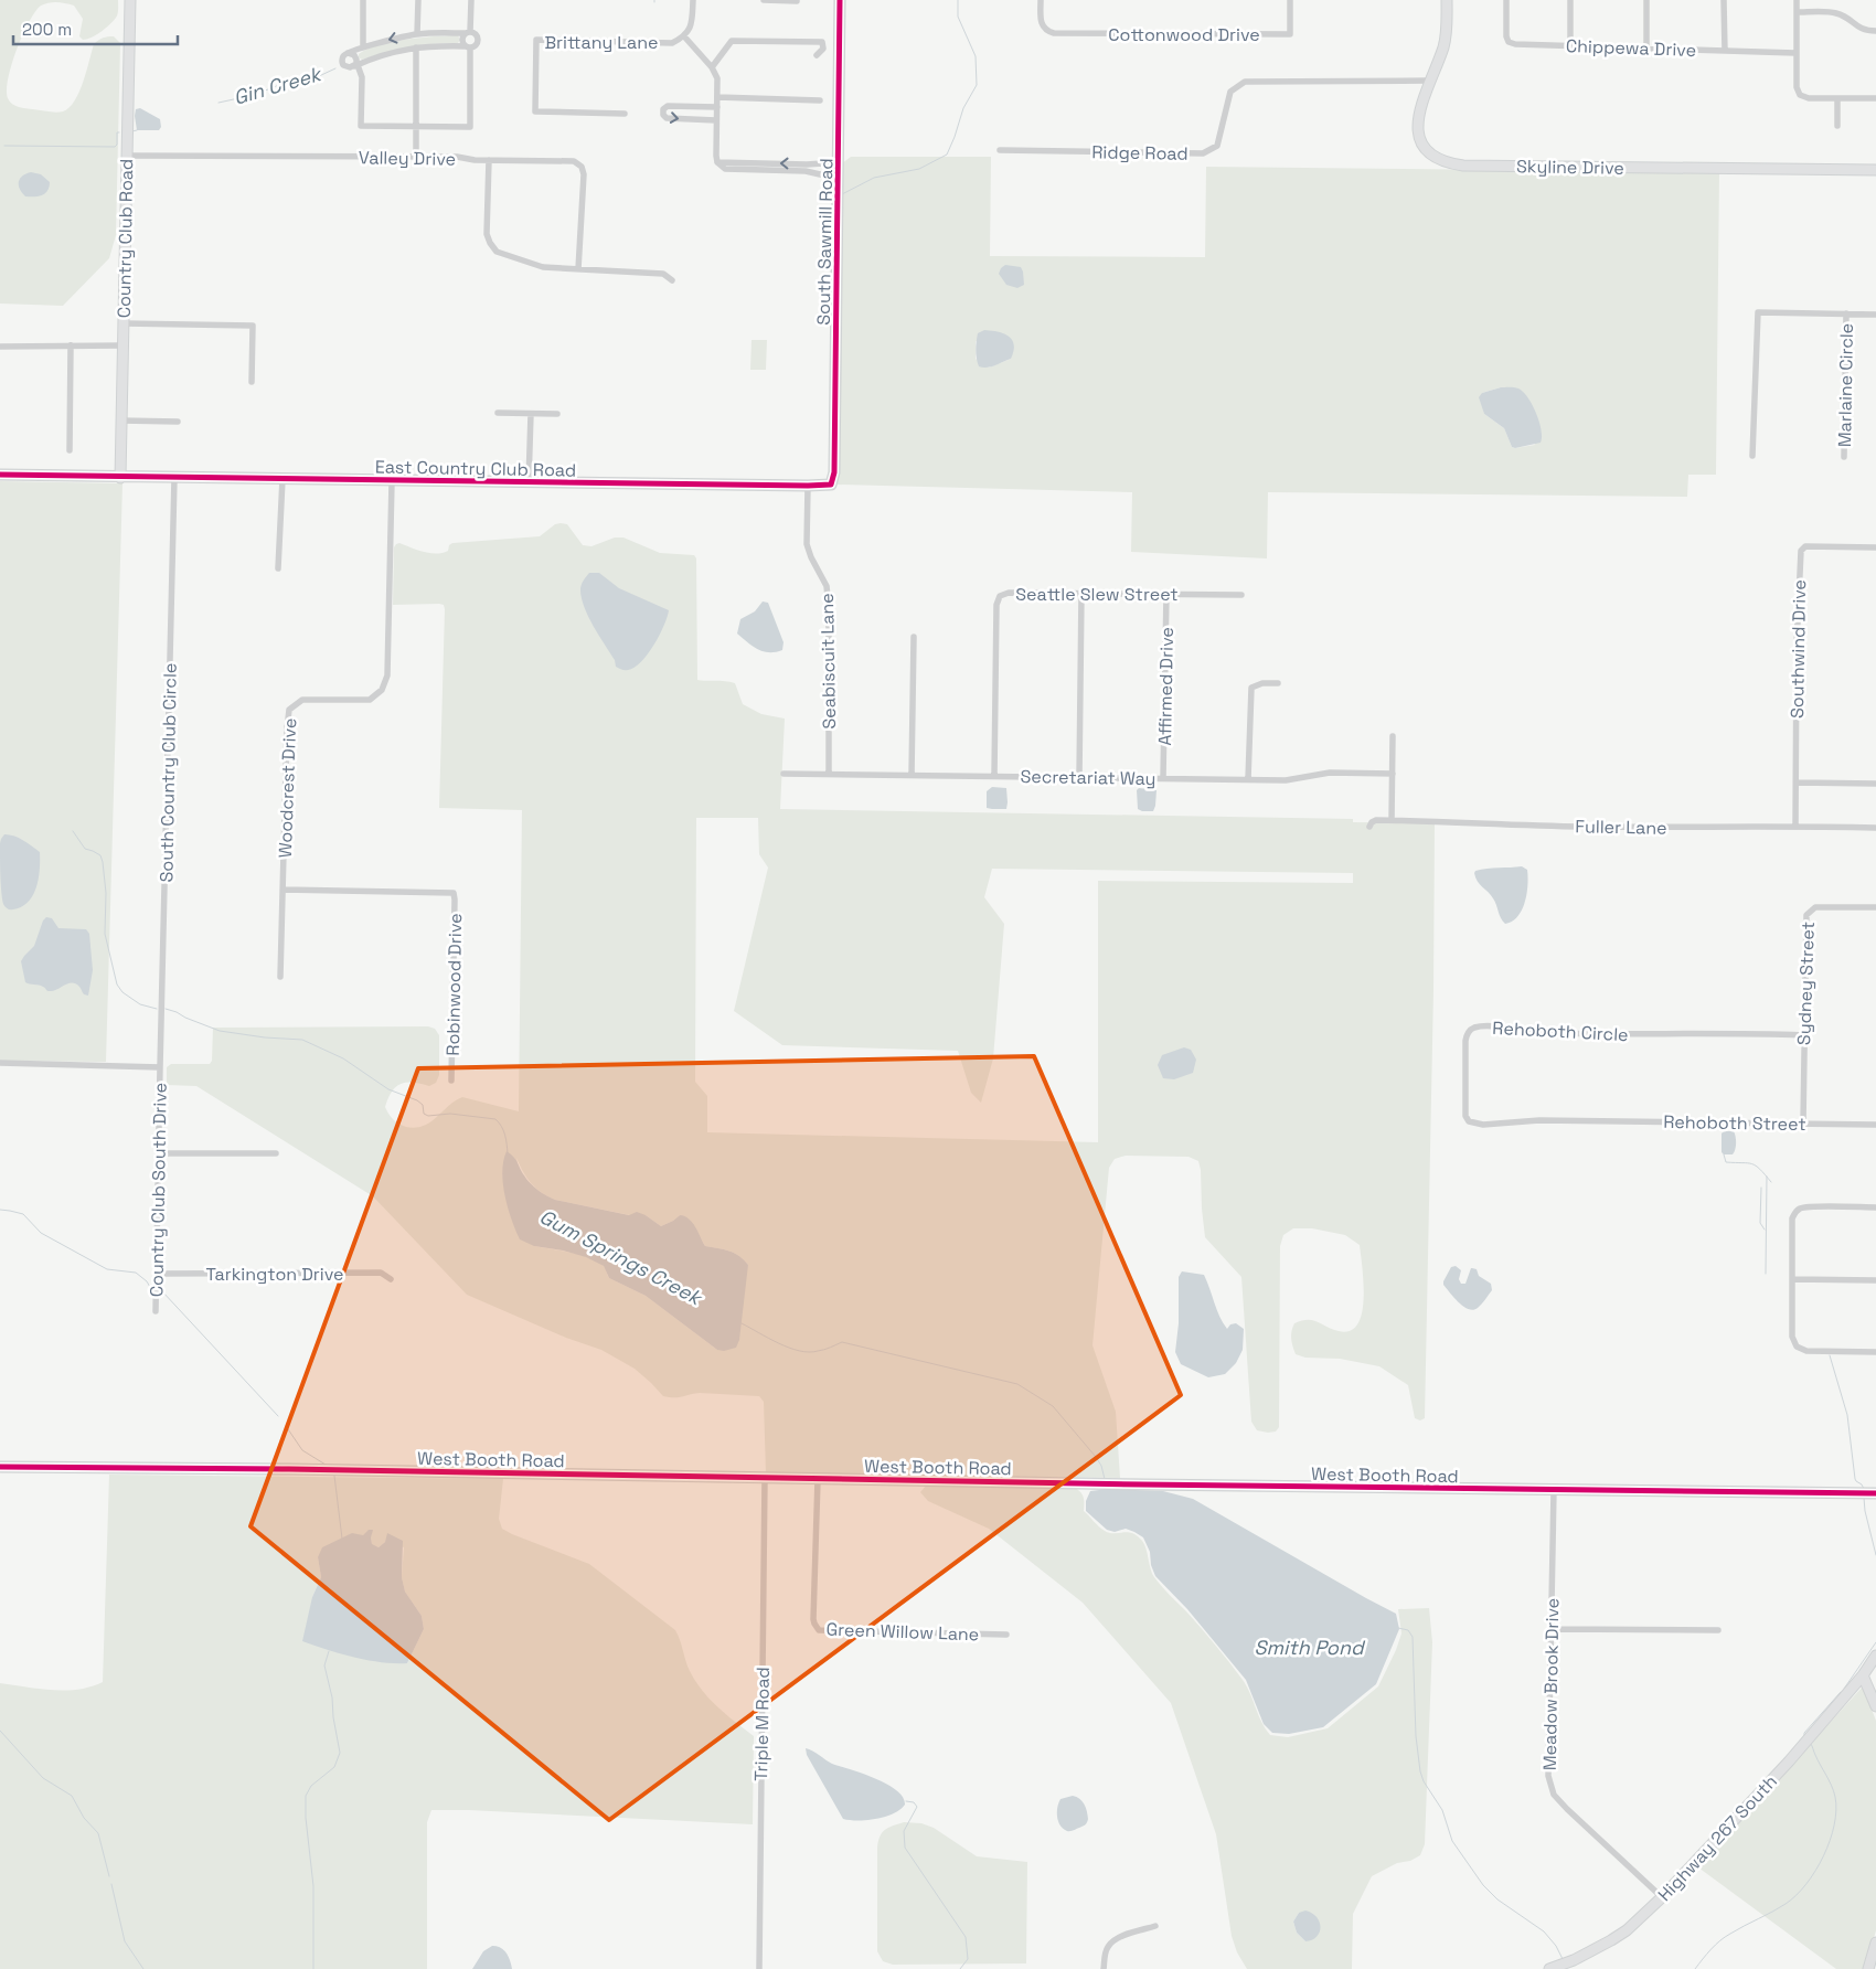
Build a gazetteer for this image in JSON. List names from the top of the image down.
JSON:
{
  "streets": {
    "street": [
      "Cottonwood Drive",
      "Brittany Lane",
      "Chippewa Drive",
      "Ridge Road",
      "Valley Drive",
      "Skyline Drive",
      "Country Club Road",
      "South Sawmill Road",
      "Marlaine Circle",
      "East Country Club Road",
      "Seattle Slew Street",
      "Southwind Drive",
      "Seabiscuit Lane",
      "Affirmed Drive",
      "South Country Club Circle",
      "Secretariat Way",
      "Woodcrest Drive",
      "Fuller Lane",
      "Sydney Street",
      "Robinwood Drive",
      "Rehoboth Circle",
      "Rehoboth Street",
      "Country Club South Drive",
      "Tarkington Drive",
      "West Booth Road",
      "Green Willow Lane",
      "Meadow Brook Drive",
      "Triple M Road",
      "Highway 267 South"
    ]
  },
  "crossings": [
    ["Ridge Road", "Skyline Drive"],
    ["Valley Drive", "Country Club Road"],
    ["Country Club Road", "East Country Club Road"],
    ["South Sawmill Road", "East Country Club Road"],
    ["East Country Club Road", "Seabiscuit Lane"],
    ["East Country Club Road", "South Country Club Circle"],
    ["East Country Club Road", "Woodcrest Drive"],
    ["Seattle Slew Street", "Affirmed Drive"],
    ["Seattle Slew Street", "Secretariat Way"],
    ["Southwind Drive", "Fuller Lane"],
    ["Seabiscuit Lane", "Secretariat Way"],
    ["Affirmed Drive", "Secretariat Way"],
    ["South Country Club Circle", "Country Club South Drive"],
    ["Woodcrest Drive", "Robinwood Drive"],
    ["Sydney Street", "Rehoboth Circle"],
    ["Sydney Street", "Rehoboth Street"],
    ["Rehoboth Circle", "Rehoboth Street"],
    ["Country Club South Drive", "Tarkington Drive"],
    ["West Booth Road", "Green Willow Lane"],
    ["West Booth Road", "Meadow Brook Drive"],
    ["West Booth Road", "Triple M Road"],
    ["Meadow Brook Drive", "Highway 267 South"]
  ],
  "water": ["Gin Creek", "Gum Springs Creek", "Smith Pond"],
  "scale_bar": "200 m"
}
